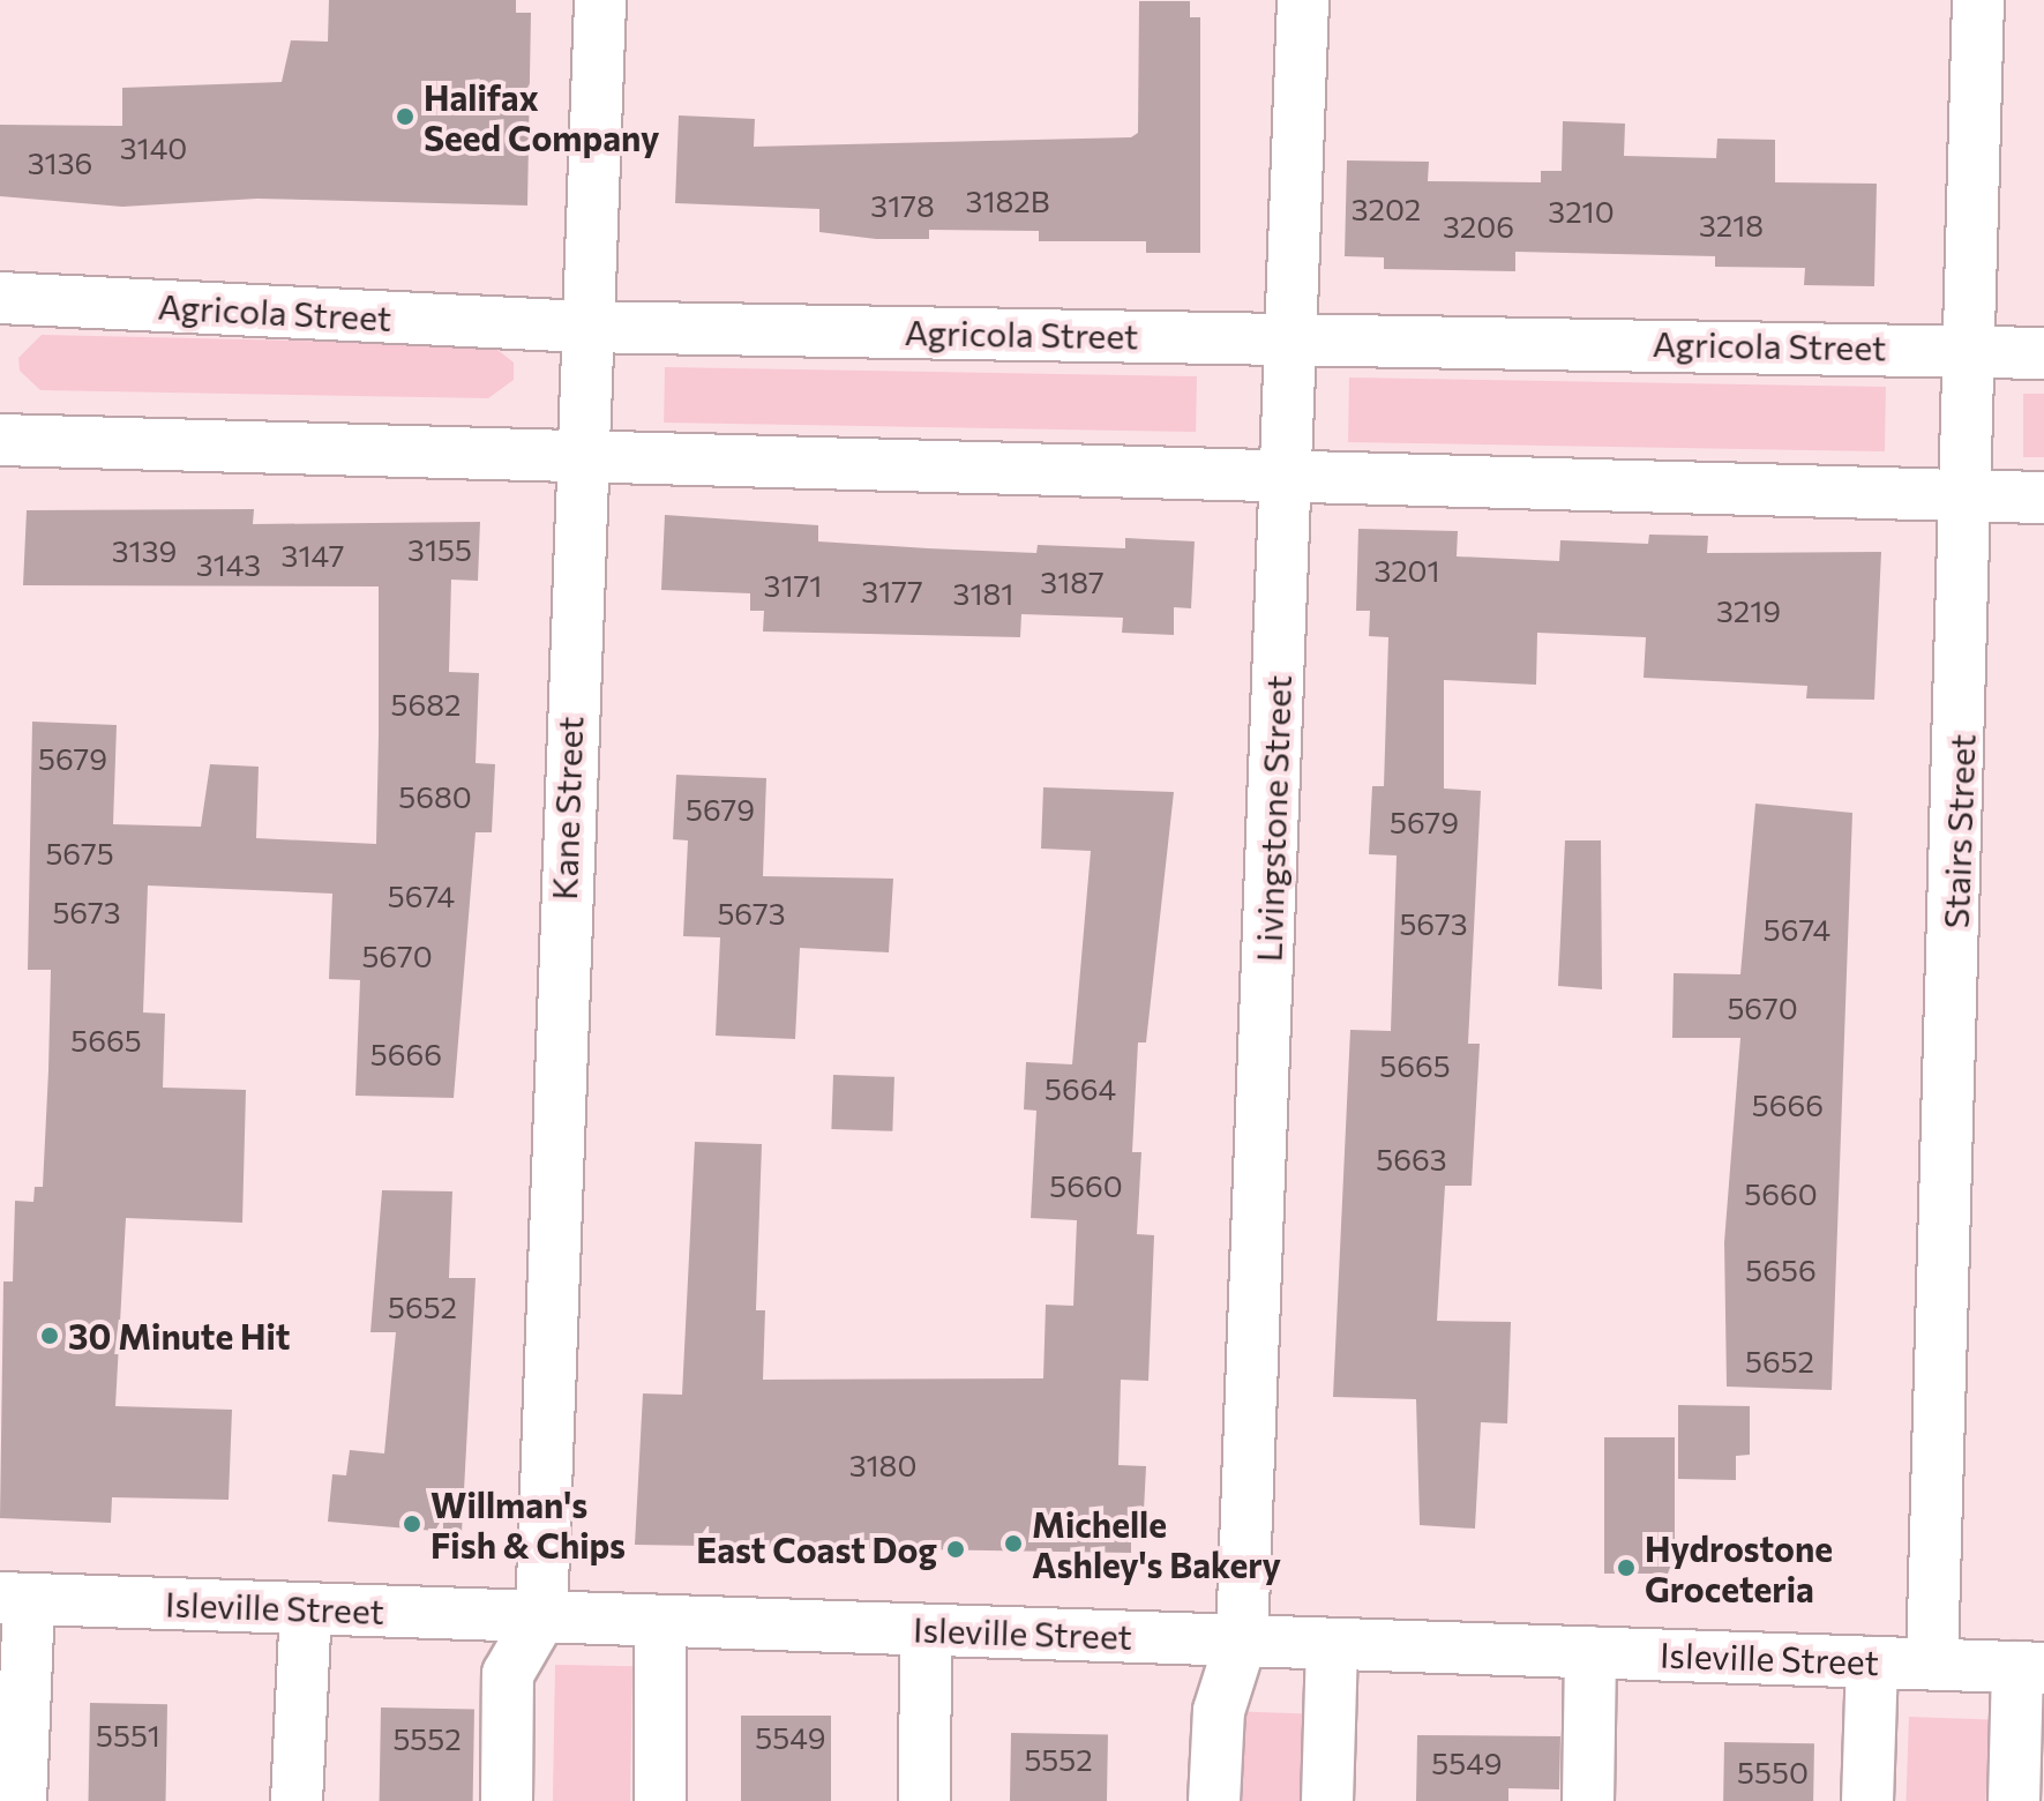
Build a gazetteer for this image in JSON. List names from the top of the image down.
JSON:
{
  "streets": {
    "street": [
      "Agricola Street",
      "Kane Street",
      "Livingstone Street",
      "Stairs Street",
      "Isleville Street"
    ]
  },
  "crossings": [
    ["Agricola Street", "Kane Street"],
    ["Agricola Street", "Livingstone Street"],
    ["Agricola Street", "Stairs Street"],
    ["Kane Street", "Isleville Street"],
    ["Livingstone Street", "Isleville Street"],
    ["Stairs Street", "Isleville Street"]
  ],
  "places": [
    "Halifax Seed Company",
    "30 Minute Hit",
    "Willman's Fish & Chips",
    "Michelle Ashley's Bakery",
    "East Coast Dog",
    "Hydrostone Groceteria"
  ],
  "house_numbers": [
    "3140",
    "3136",
    "3182B",
    "3178",
    "3202",
    "3210",
    "3218",
    "3206",
    "3155",
    "3139",
    "3147",
    "3143",
    "3201",
    "3187",
    "3171",
    "3177",
    "3181",
    "3219",
    "5682",
    "5679",
    "5680",
    "5679",
    "5679",
    "5675",
    "5674",
    "5673",
    "5673",
    "5673",
    "5674",
    "5670",
    "5670",
    "5665",
    "5666",
    "5665",
    "5664",
    "5666",
    "5663",
    "5660",
    "5660",
    "5656",
    "5652",
    "5652",
    "3180",
    "5551",
    "5549",
    "5552",
    "5552",
    "5549",
    "5550"
  ]
}
